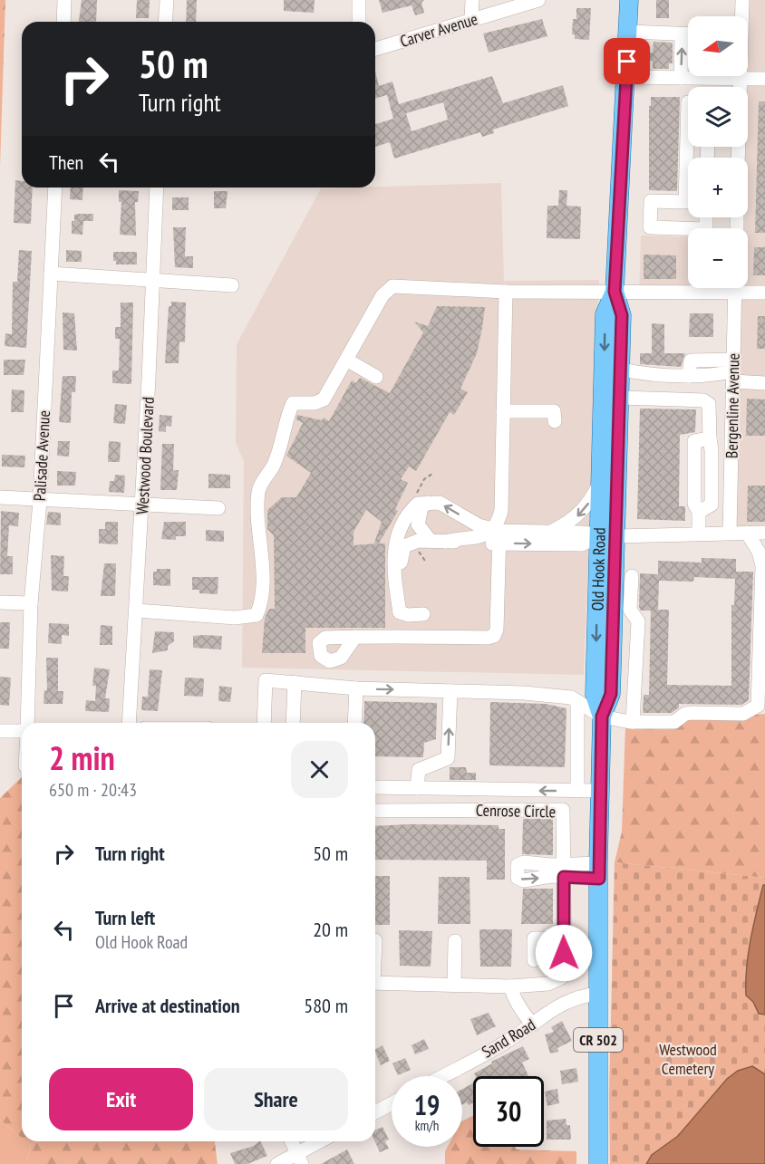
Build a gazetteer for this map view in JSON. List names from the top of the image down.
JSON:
{
  "streets": {
    "main road": ["Old Hook Road", "CR 502"],
    "street": [
      "Carver Avenue",
      "Bergenline Avenue",
      "Palisade Avenue",
      "Westwood Boulevard",
      "Cenrose Circle",
      "Sand Road"
    ]
  },
  "crossings": [
    ["Old Hook Road", "Sand Road"]
  ],
  "parks": ["Westwood Cemetery"],
  "north": "left",
  "page": {
    "map_buttons": ["+", "−"],
    "turn": ["50 m", "Turn right"],
    "then": "Then",
    "heading": ["2 min", "650 m · 20:43"],
    "list": [
      {
        "name": "Turn right",
        "value": "50 m"
      },
      {
        "name": "Turn left",
        "note": "Old Hook Road",
        "value": "20 m"
      },
      {
        "name": "Arrive at destination",
        "value": "580 m"
      }
    ],
    "buttons": ["Exit", "Share"],
    "speed": "19 km/h",
    "limit": "30"
  }
}
